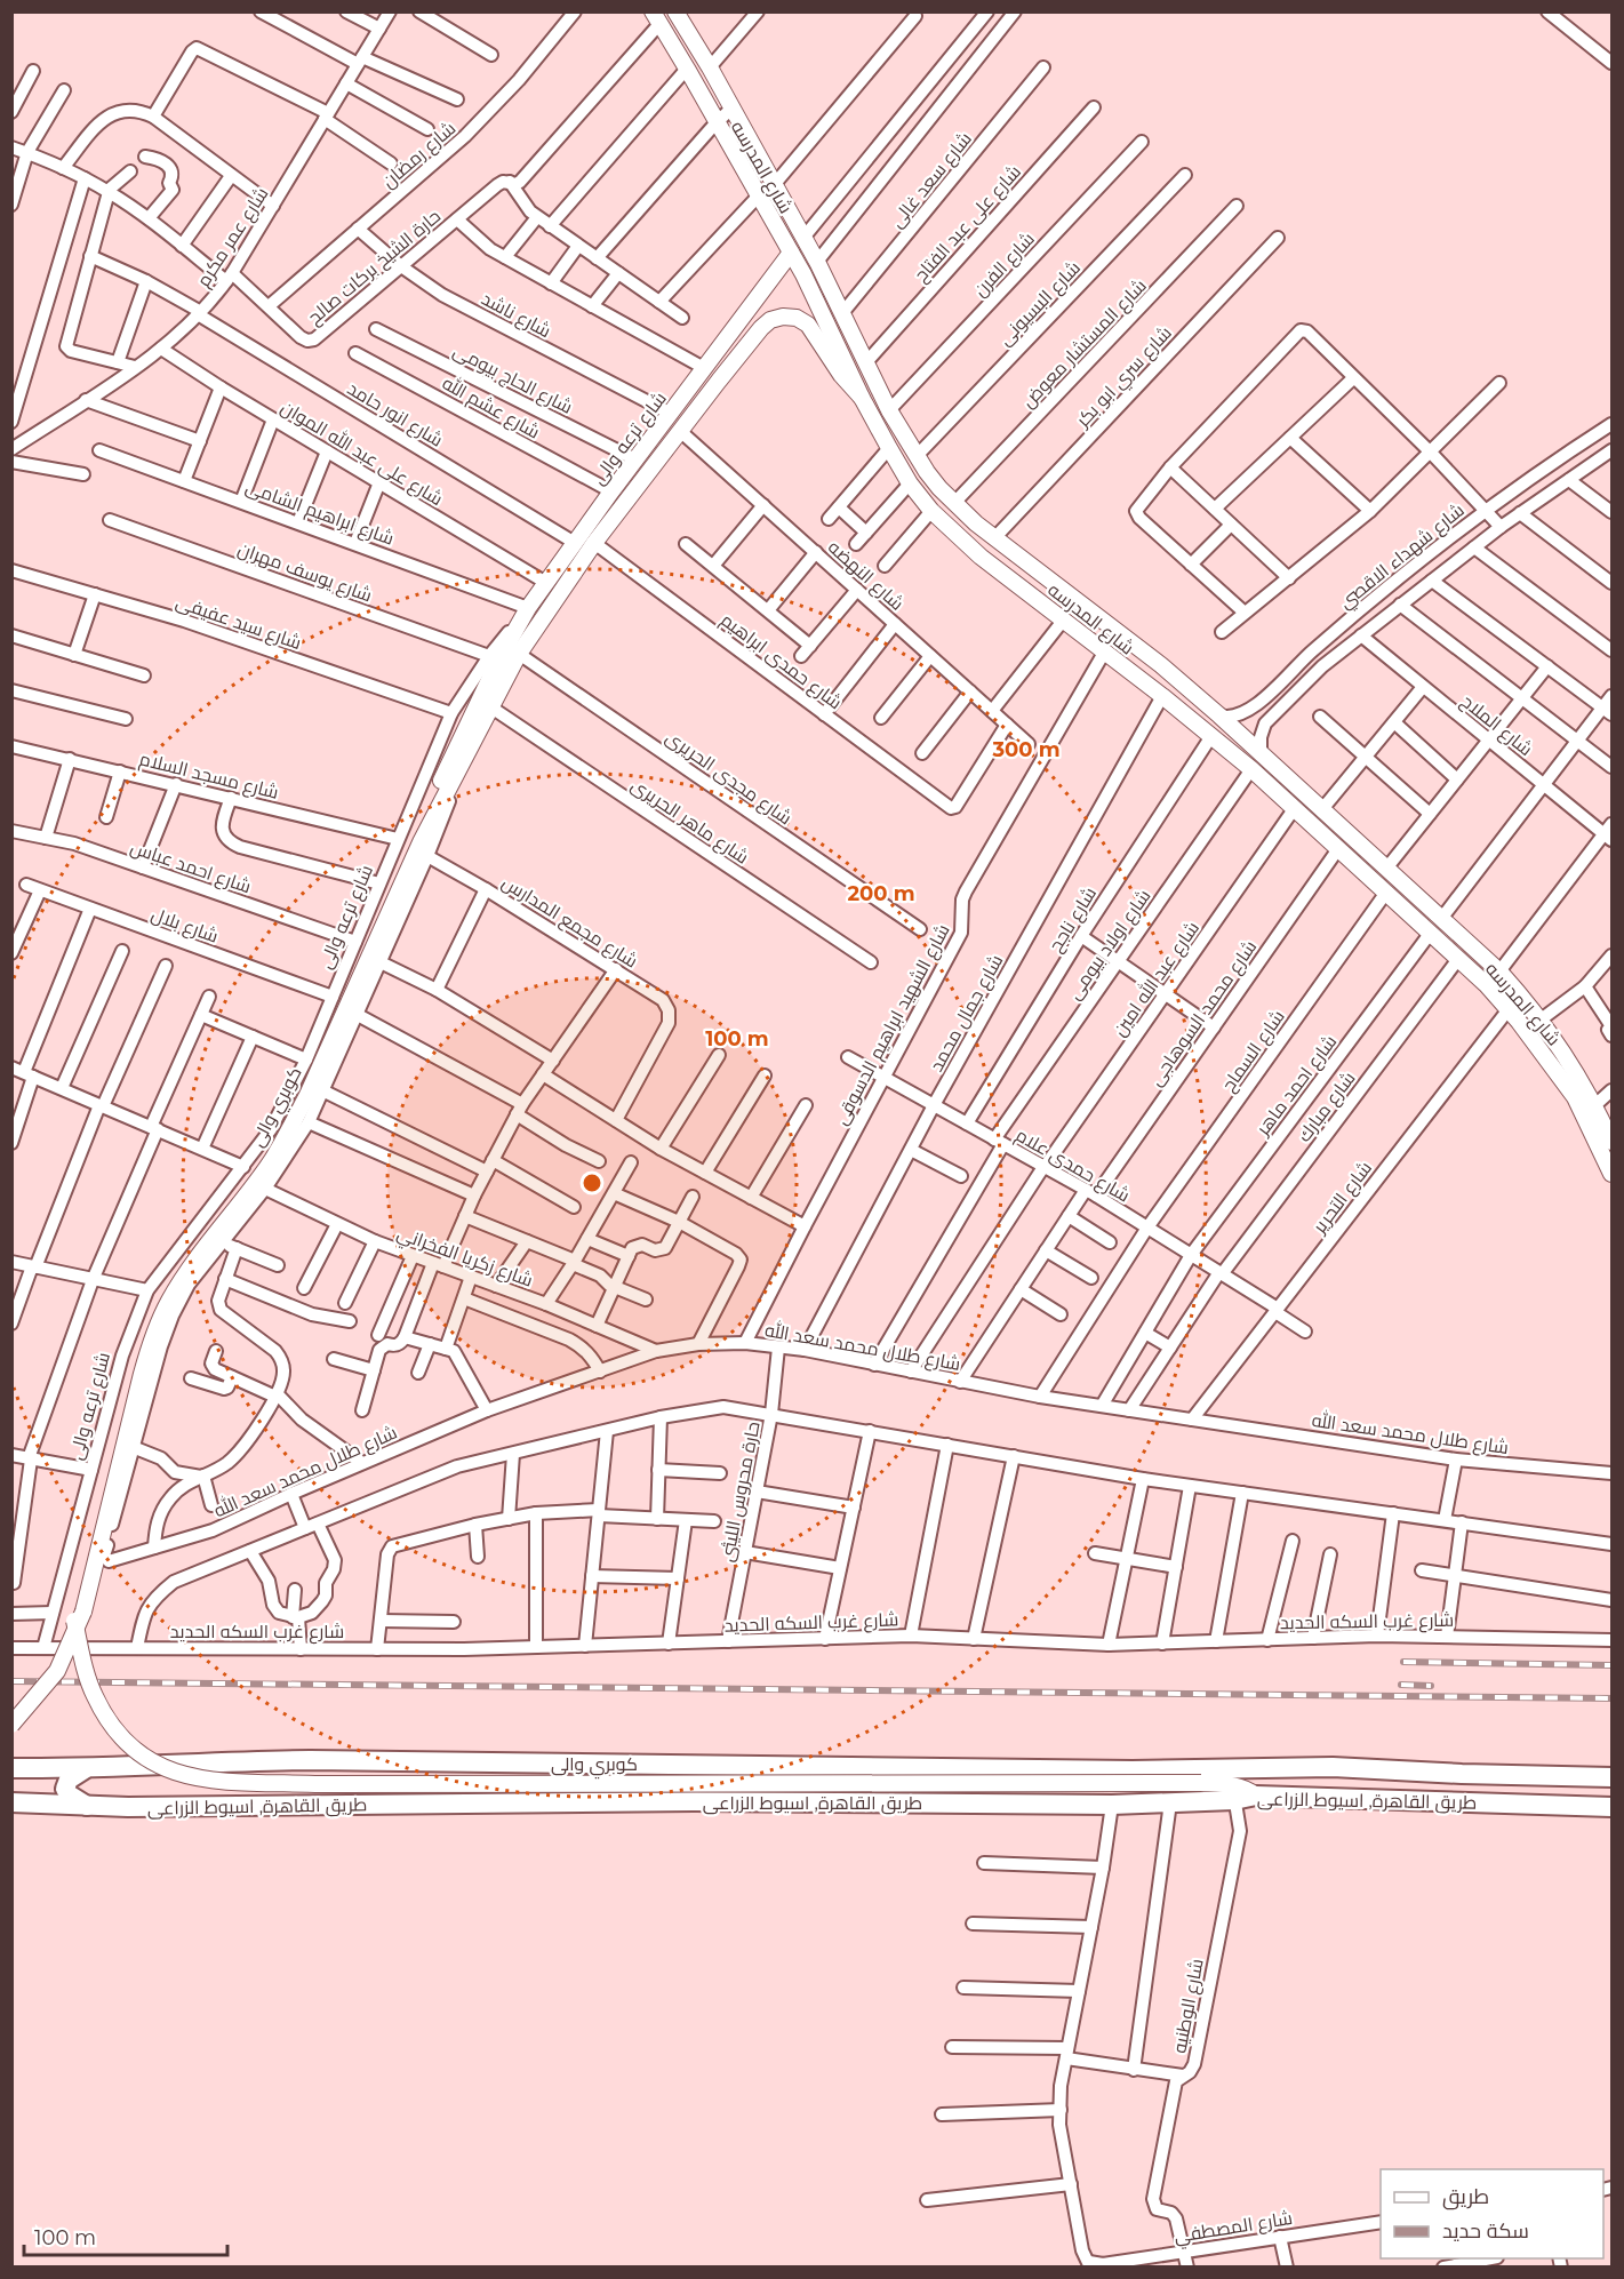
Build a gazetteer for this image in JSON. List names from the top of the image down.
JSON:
{
  "streets": {
    "highway": ["طريق القاهرة, اسيوط الزراعى"],
    "main road": ["شارع المدرسه", "شارع ترعه والى", "كوبري والى"],
    "street": [
      "شارع رمضان",
      "شارع سعد غالى",
      "شارع على عبد الفتاح",
      "شارع عمر مكرم",
      "شارع الفرن",
      "حارة الشيخ بركات صالح",
      "شارع البسيونى",
      "شارع ناشد",
      "شارع المستشار معوض",
      "شارع سري ابو بكر",
      "شارع الحاج بيومى",
      "شارع عشم الله",
      "شارع انور حامد",
      "شارع على عبد الله الموان",
      "شارع ابراهيم الشامى",
      "شارع شهداء الاقصي",
      "شارع يوسف مهران",
      "شارع النهضه",
      "شارع سيد عفيفى",
      "شارع حمدى ابراهيم",
      "شارع الملاح",
      "شارع مسجد السلام",
      "شارع مجدى الحريرى",
      "شارع ماهر الحريرى",
      "شارع احمد عباس",
      "شارع ناجح",
      "شارع مجمع المدارس",
      "شارع بلال",
      "شارع اولاد بيومى",
      "شارع عبد الله امين",
      "شارع جمال محمد",
      "شارع محمد السوهاجى",
      "شارع الشهيد ابراهيم الدسوقى",
      "شارع السماح",
      "شارع احمد ماهر",
      "شارع مبارك",
      "شارع حمدى علام",
      "شارع التحرير",
      "شارع زكريا الفخراني",
      "شارع طلال محمد سعد الله",
      "حارة محروس الليثى",
      "شارع غرب السكه الحديد",
      "شارع الوطنيه",
      "شارع المصطفي"
    ]
  },
  "crossings": [
    ["شارع رمضان", "حارة الشيخ بركات صالح"],
    ["شارع رمضان", "شارع ناشد"],
    ["شارع المدرسه", "شارع سعد غالى"],
    ["شارع المدرسه", "شارع على عبد الفتاح"],
    ["شارع المدرسه", "شارع الفرن"],
    ["شارع المدرسه", "حارة الشيخ بركات صالح"],
    ["شارع المدرسه", "شارع البسيونى"],
    ["شارع المدرسه", "شارع المستشار معوض"],
    ["شارع المدرسه", "شارع سري ابو بكر"],
    ["شارع المدرسه", "شارع ترعه والى"],
    ["شارع المدرسه", "شارع شهداء الاقصي"],
    ["شارع المدرسه", "شارع ناجح"],
    ["شارع المدرسه", "شارع اولاد بيومى"],
    ["شارع المدرسه", "شارع عبد الله امين"],
    ["شارع المدرسه", "شارع جمال محمد"],
    ["شارع المدرسه", "شارع محمد السوهاجى"],
    ["شارع المدرسه", "شارع الشهيد ابراهيم الدسوقى"],
    ["شارع المدرسه", "شارع السماح"],
    ["شارع المدرسه", "شارع احمد ماهر"],
    ["شارع المدرسه", "شارع مبارك"],
    ["شارع المدرسه", "شارع التحرير"],
    ["شارع عمر مكرم", "حارة الشيخ بركات صالح"],
    ["شارع عمر مكرم", "شارع انور حامد"],
    ["شارع عمر مكرم", "شارع على عبد الله الموان"],
    ["حارة الشيخ بركات صالح", "شارع ناشد"],
    ["شارع ناشد", "شارع ترعه والى"],
    ["شارع الحاج بيومى", "شارع ترعه والى"],
    ["شارع عشم الله", "شارع ترعه والى"],
    ["شارع انور حامد", "شارع ترعه والى"],
    ["شارع ترعه والى", "شارع على عبد الله الموان"],
    ["شارع ترعه والى", "شارع ابراهيم الشامى"],
    ["شارع ترعه والى", "شارع يوسف مهران"],
    ["شارع ترعه والى", "شارع النهضه"],
    ["شارع ترعه والى", "شارع سيد عفيفى"],
    ["شارع ترعه والى", "شارع حمدى ابراهيم"],
    ["شارع ترعه والى", "شارع مسجد السلام"],
    ["شارع ترعه والى", "شارع مجدى الحريرى"],
    ["شارع ترعه والى", "شارع ماهر الحريرى"],
    ["شارع ترعه والى", "شارع احمد عباس"],
    ["شارع ترعه والى", "شارع مجمع المدارس"],
    ["شارع ترعه والى", "شارع بلال"],
    ["شارع ترعه والى", "كوبري والى"],
    ["شارع ترعه والى", "شارع زكريا الفخراني"],
    ["شارع ترعه والى", "شارع طلال محمد سعد الله"],
    ["شارع ترعه والى", "شارع غرب السكه الحديد"],
    ["شارع ابراهيم الشامى", "كوبري والى"],
    ["شارع شهداء الاقصي", "شارع الملاح"],
    ["شارع النهضه", "شارع حمدى ابراهيم"],
    ["شارع ناجح", "شارع حمدى علام"],
    ["شارع اولاد بيومى", "شارع حمدى علام"],
    ["شارع اولاد بيومى", "شارع طلال محمد سعد الله"],
    ["شارع عبد الله امين", "شارع حمدى علام"],
    ["شارع عبد الله امين", "شارع طلال محمد سعد الله"],
    ["شارع جمال محمد", "شارع حمدى علام"],
    ["شارع جمال محمد", "شارع طلال محمد سعد الله"],
    ["شارع محمد السوهاجى", "شارع حمدى علام"],
    ["شارع محمد السوهاجى", "شارع طلال محمد سعد الله"],
    ["شارع الشهيد ابراهيم الدسوقى", "شارع حمدى علام"],
    ["شارع الشهيد ابراهيم الدسوقى", "شارع طلال محمد سعد الله"],
    ["شارع السماح", "شارع حمدى علام"],
    ["شارع السماح", "شارع طلال محمد سعد الله"],
    ["شارع احمد ماهر", "شارع حمدى علام"],
    ["شارع احمد ماهر", "شارع طلال محمد سعد الله"],
    ["كوبري والى", "طريق القاهرة, اسيوط الزراعى"],
    ["كوبري والى", "شارع الوطنيه"],
    ["شارع مبارك", "شارع حمدى علام"],
    ["شارع مبارك", "شارع طلال محمد سعد الله"],
    ["شارع حمدى علام", "شارع التحرير"],
    ["شارع التحرير", "شارع طلال محمد سعد الله"],
    ["شارع زكريا الفخراني", "شارع طلال محمد سعد الله"],
    ["شارع طلال محمد سعد الله", "حارة محروس الليثى"],
    ["حارة محروس الليثى", "شارع غرب السكه الحديد"],
    ["طريق القاهرة, اسيوط الزراعى", "شارع الوطنيه"],
    ["شارع الوطنيه", "شارع المصطفي"]
  ],
  "legend": ["طريق", "سكة حديد"],
  "scale_bar": "100 m",
  "rings": ["300 m", "200 m", "100 m"]
}
